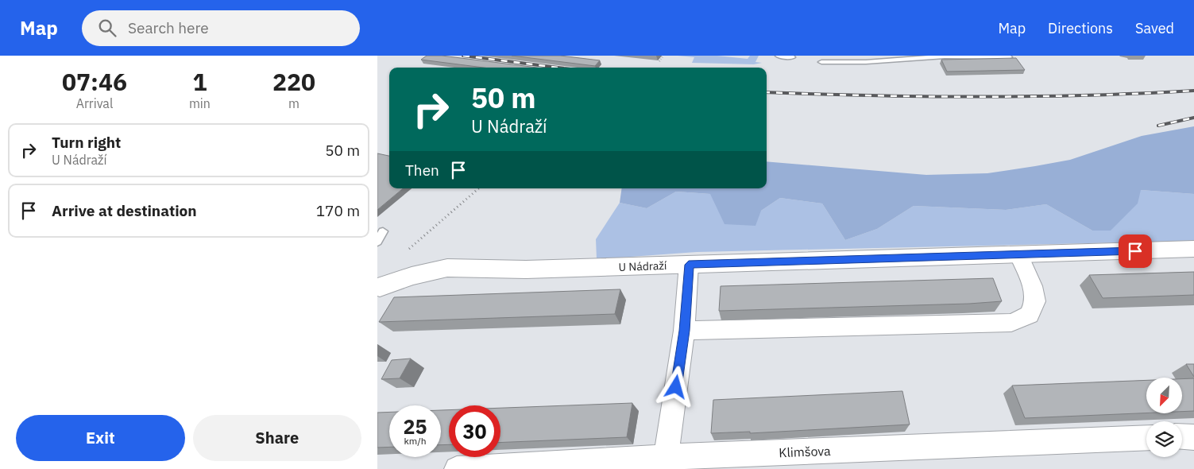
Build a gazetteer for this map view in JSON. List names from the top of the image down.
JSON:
{
  "streets": {
    "street": ["U Nádraží", "Klimšova"]
  },
  "north": "bottom left",
  "page": {
    "header": "Map",
    "search": "Search here",
    "nav": ["Map", "Directions", "Saved"],
    "eta": [
      "07:46",
      "Arrival",
      "1",
      "min",
      "220",
      "m"
    ],
    "turn": ["50 m", "U Nádraží"],
    "list": [
      {
        "name": "Turn right",
        "note": "U Nádraží",
        "value": "50 m"
      },
      {
        "name": "Arrive at destination",
        "value": "170 m"
      }
    ],
    "then": "Then",
    "speed": "25 km/h",
    "limit": "30",
    "buttons": ["Exit", "Share"]
  }
}
